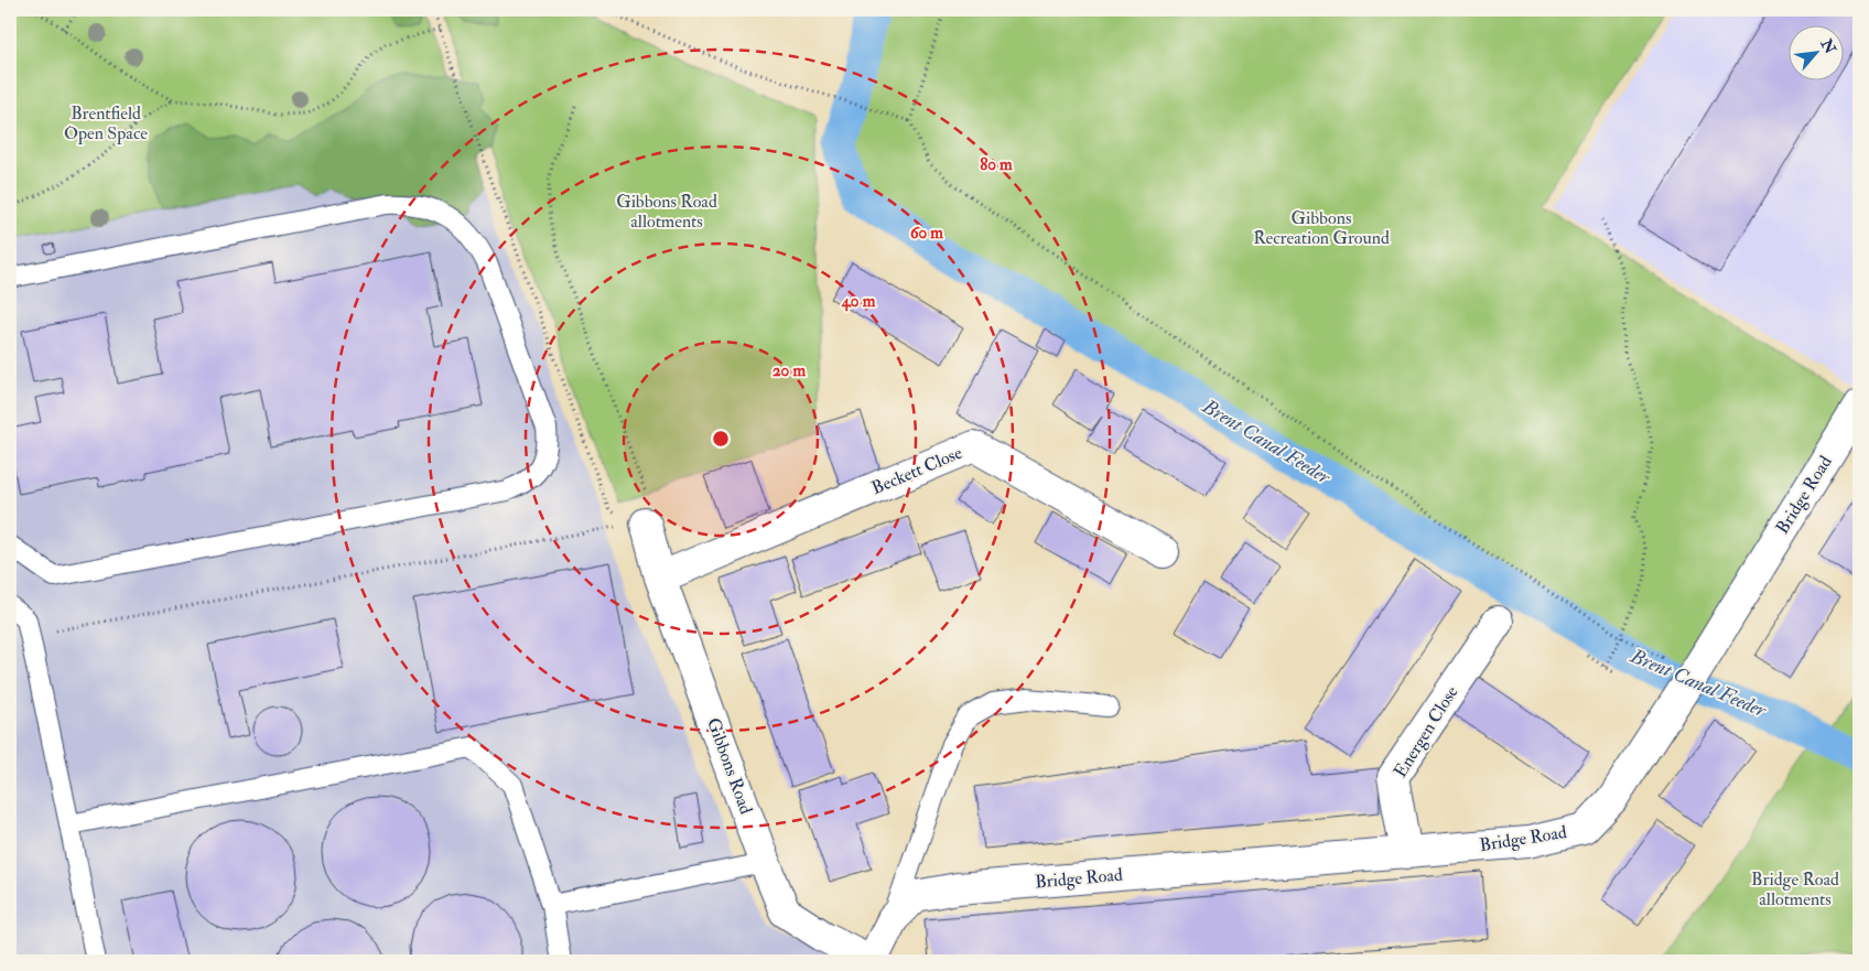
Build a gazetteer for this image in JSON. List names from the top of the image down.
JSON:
{
  "streets": {
    "street": [
      "Beckett Close",
      "Bridge Road",
      "Energen Close",
      "Gibbons Road"
    ]
  },
  "crossings": [
    ["Beckett Close", "Gibbons Road"],
    ["Bridge Road", "Energen Close"]
  ],
  "water": ["Brent Canal Feeder"],
  "parks": [
    "Brentfield Open Space",
    "Gibbons Road allotments",
    "Gibbons Recreation Ground",
    "Bridge Road allotments"
  ],
  "north": "top right",
  "rings": [
    "80 m",
    "60 m",
    "40 m",
    "20 m"
  ]
}
